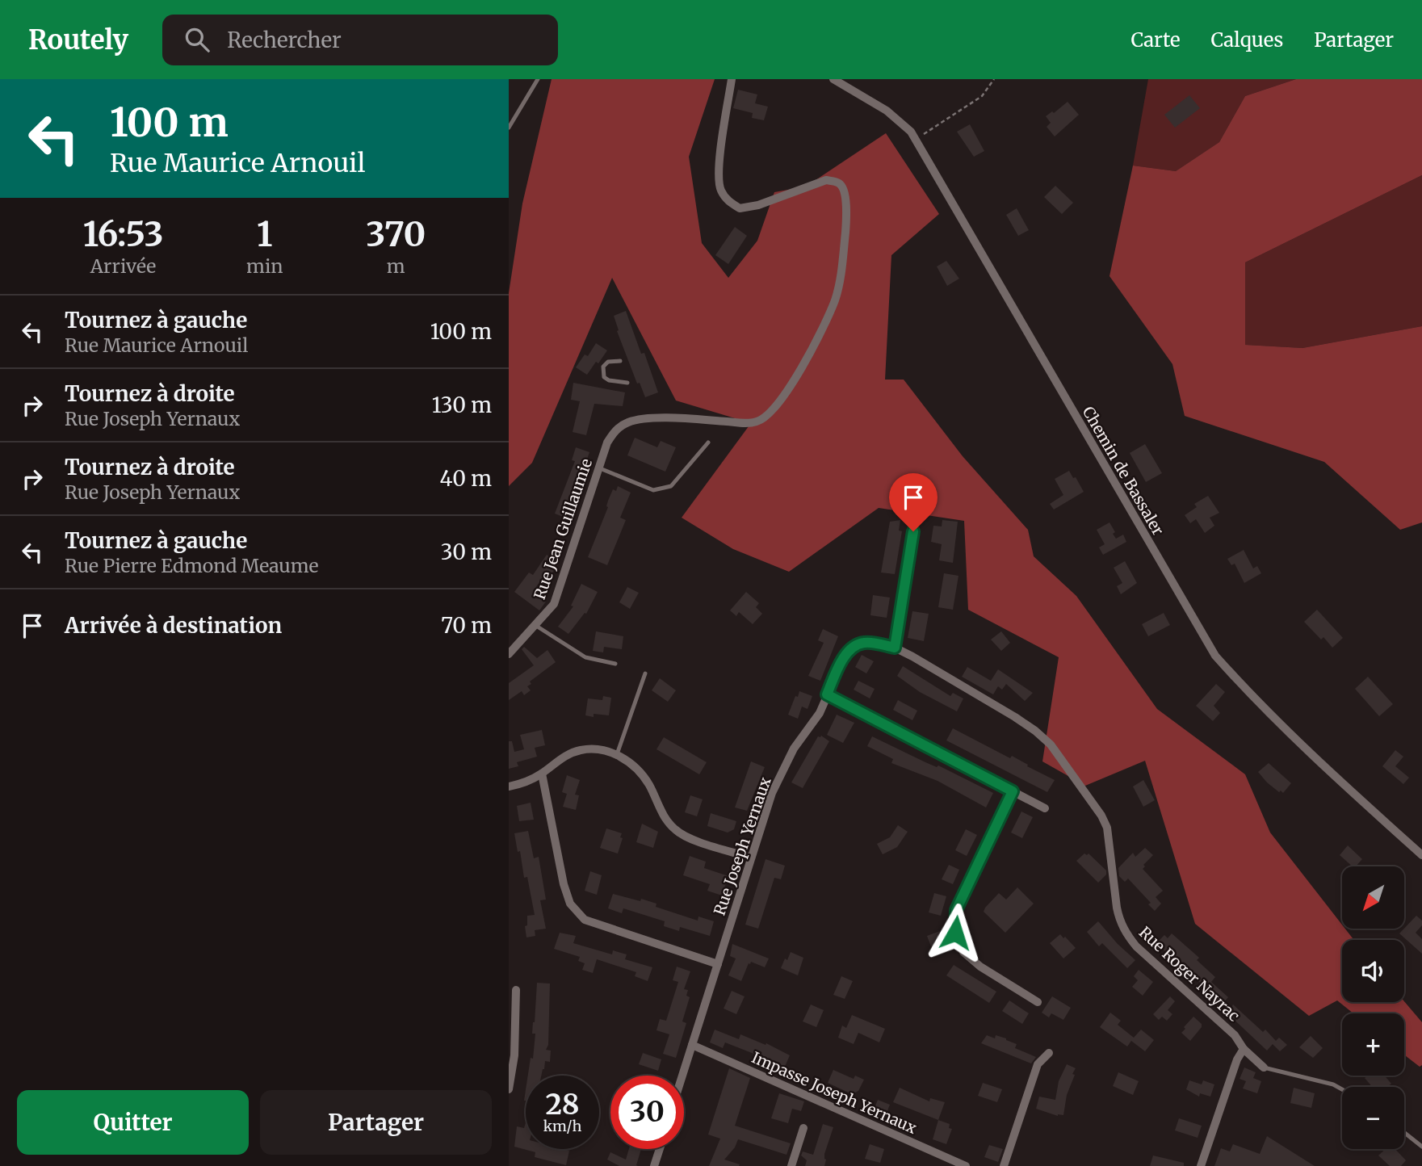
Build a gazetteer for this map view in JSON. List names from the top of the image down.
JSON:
{
  "streets": {
    "street": [
      "Chemin de Bassaler",
      "Rue Jean Guillaumie",
      "Rue Joseph Yernaux",
      "Rue Roger Nayrac",
      "Impasse Joseph Yernaux"
    ]
  },
  "crossings": [
    ["Rue Joseph Yernaux", "Rue Roger Nayrac"],
    ["Rue Joseph Yernaux", "Impasse Joseph Yernaux"]
  ],
  "north": "bottom left",
  "page": {
    "header": "Routely",
    "search": "Rechercher",
    "nav": ["Carte", "Calques", "Partager"],
    "turn": ["100 m", "Rue Maurice Arnouil"],
    "eta": [
      "16:53",
      "Arrivée",
      "1",
      "min",
      "370",
      "m"
    ],
    "list": [
      {
        "name": "Tournez à gauche",
        "note": "Rue Maurice Arnouil",
        "value": "100 m"
      },
      {
        "name": "Tournez à droite",
        "note": "Rue Joseph Yernaux",
        "value": "130 m"
      },
      {
        "name": "Tournez à droite",
        "note": "Rue Joseph Yernaux",
        "value": "40 m"
      },
      {
        "name": "Tournez à gauche",
        "note": "Rue Pierre Edmond Meaume",
        "value": "30 m"
      },
      {
        "name": "Arrivée à destination",
        "value": "70 m"
      }
    ],
    "map_buttons": ["+", "−"],
    "speed": "28 km/h",
    "limit": "30",
    "buttons": ["Quitter", "Partager"]
  }
}
